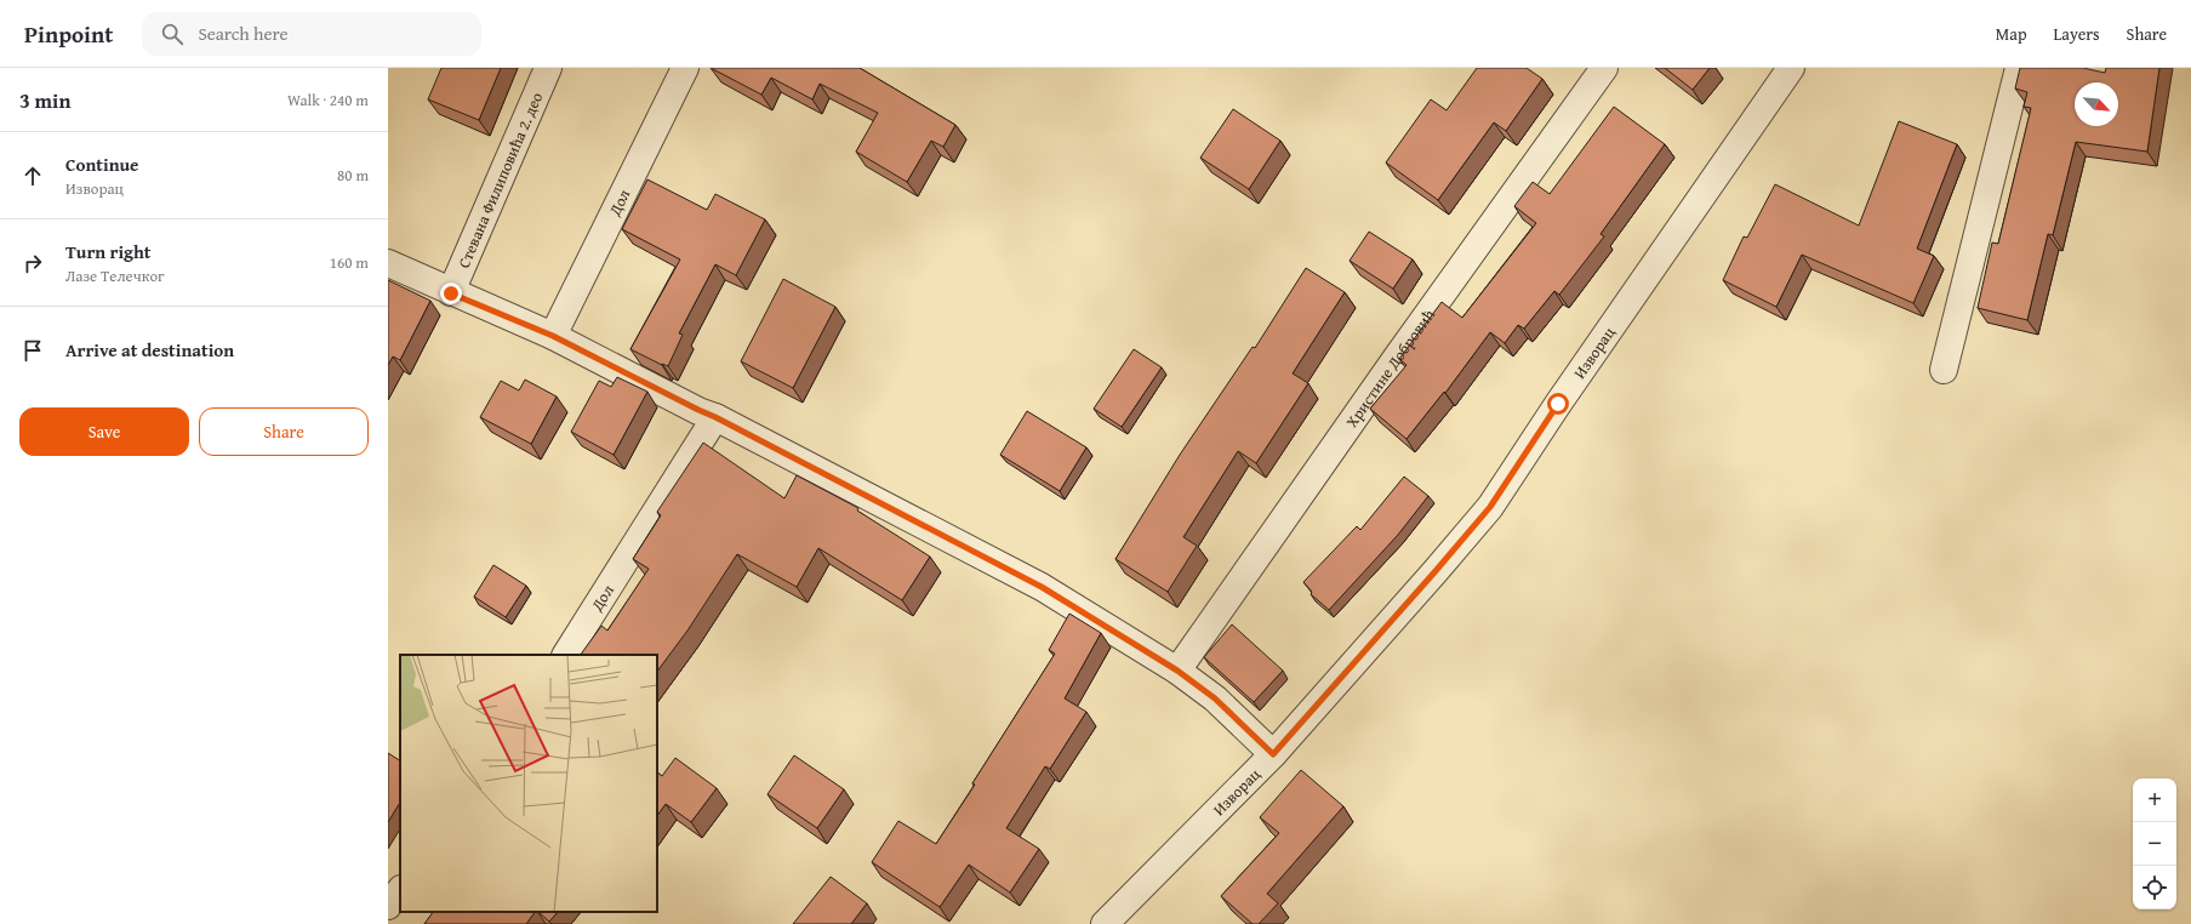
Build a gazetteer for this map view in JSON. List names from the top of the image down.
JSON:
{
  "streets": {
    "street": [
      "Стевана Филиповића 2. део",
      "Дол",
      "Изворац",
      "Христине Добровић"
    ]
  },
  "north": "bottom right",
  "page": {
    "header": "Pinpoint",
    "search": "Search here",
    "nav": ["Map", "Layers", "Share"],
    "heading": ["3 min", "Walk · 240 m"],
    "list": [
      ["Continue", "Изворац", "80 m"],
      ["Turn right", "Лазе Телечког", "160 m"],
      "Arrive at destination"
    ],
    "buttons": ["Save", "Share"],
    "map_buttons": ["+", "−"]
  }
}
